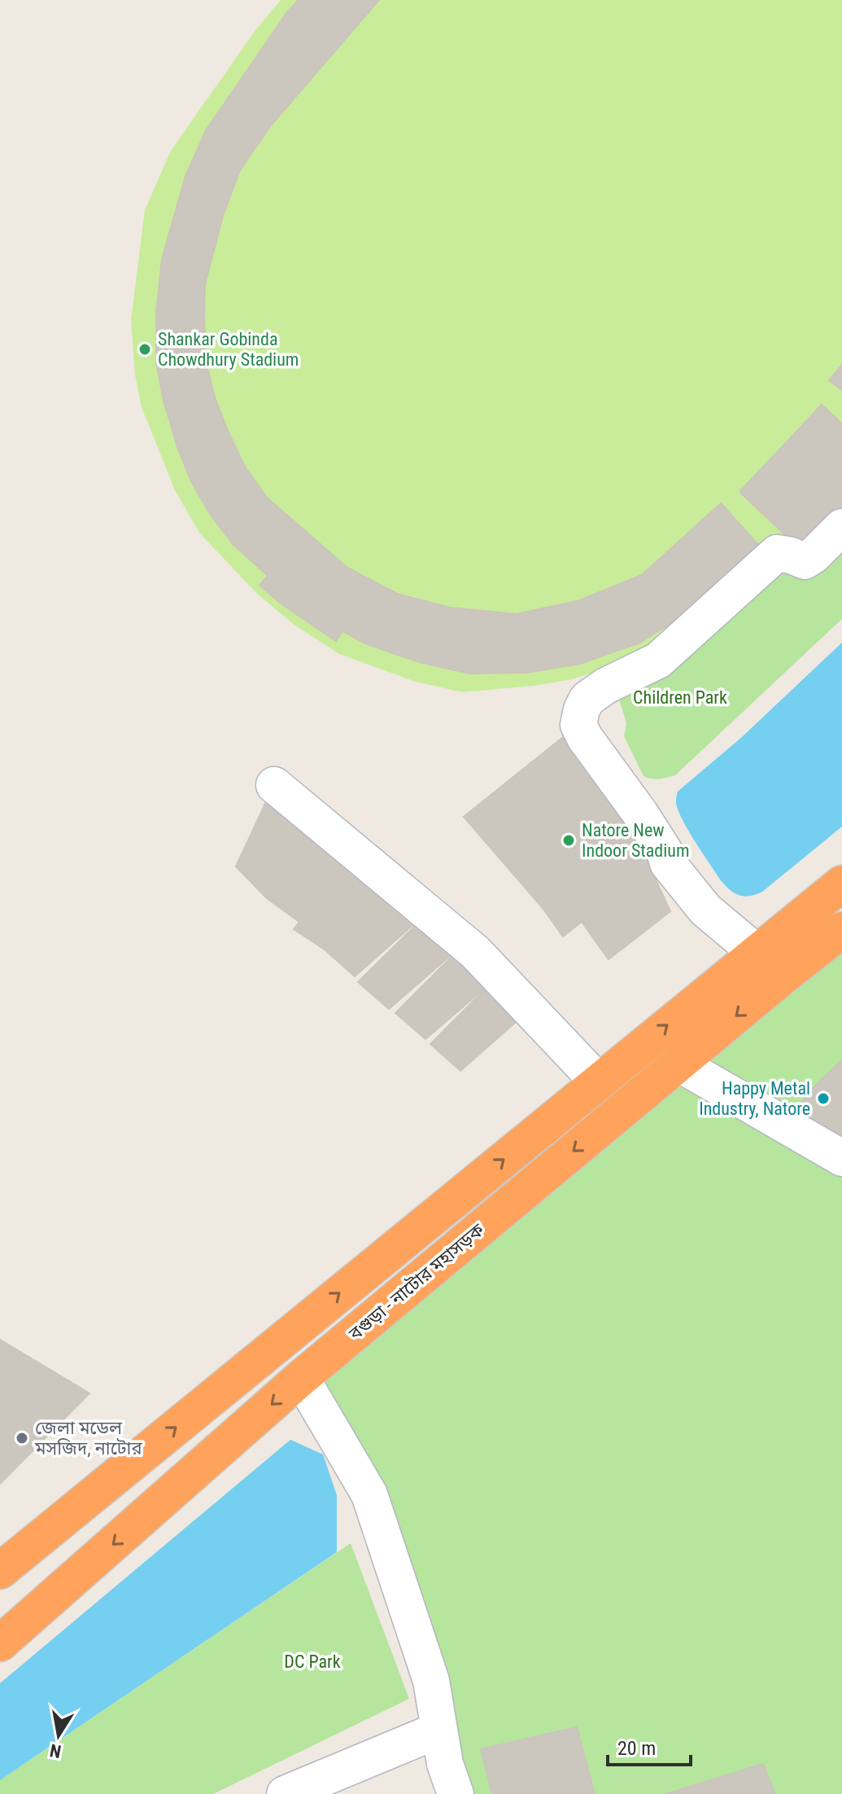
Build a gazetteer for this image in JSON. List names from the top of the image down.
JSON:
{
  "streets": {
    "highway": ["বগুড়া - নাটোর মহাসড়ক"]
  },
  "parks": ["Children Park", "DC Park"],
  "places": [
    "Shankar Gobinda Chowdhury Stadium",
    "Natore New Indoor Stadium",
    "Happy Metal Industry, Natore",
    "জেলা মডেল মসজিদ, নাটোর"
  ],
  "scale_bar": "20 m",
  "north": "bottom"
}
